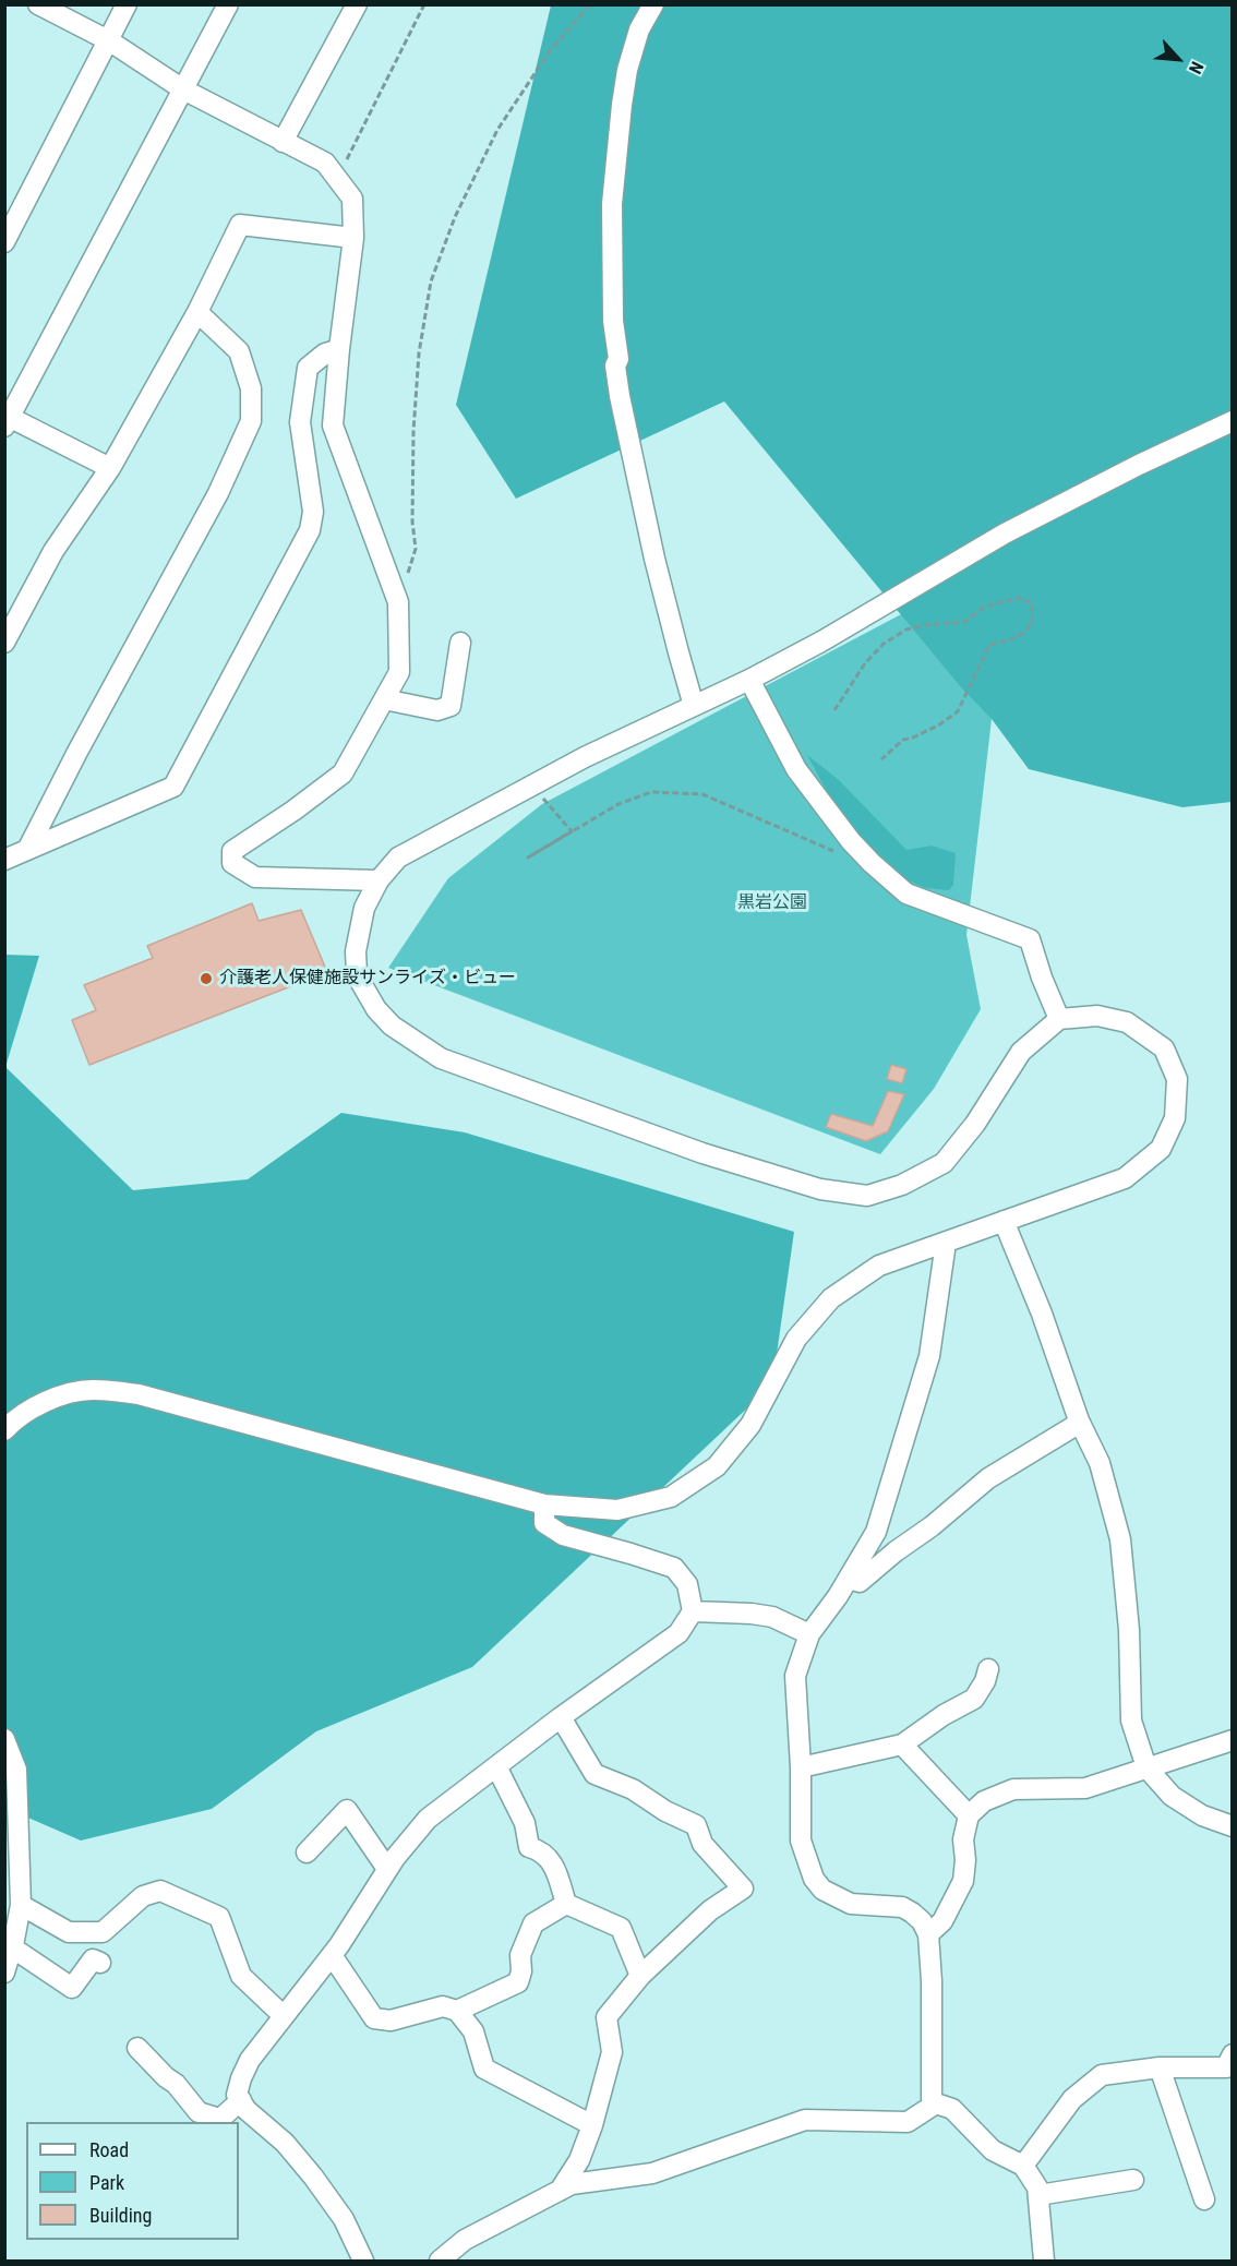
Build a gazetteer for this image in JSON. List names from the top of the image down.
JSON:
{
  "parks": ["黒岩公園"],
  "places": ["介護老人保健施設サンライズ・ビュー"],
  "legend": ["Road", "Park", "Building"],
  "north": "bottom right"
}
